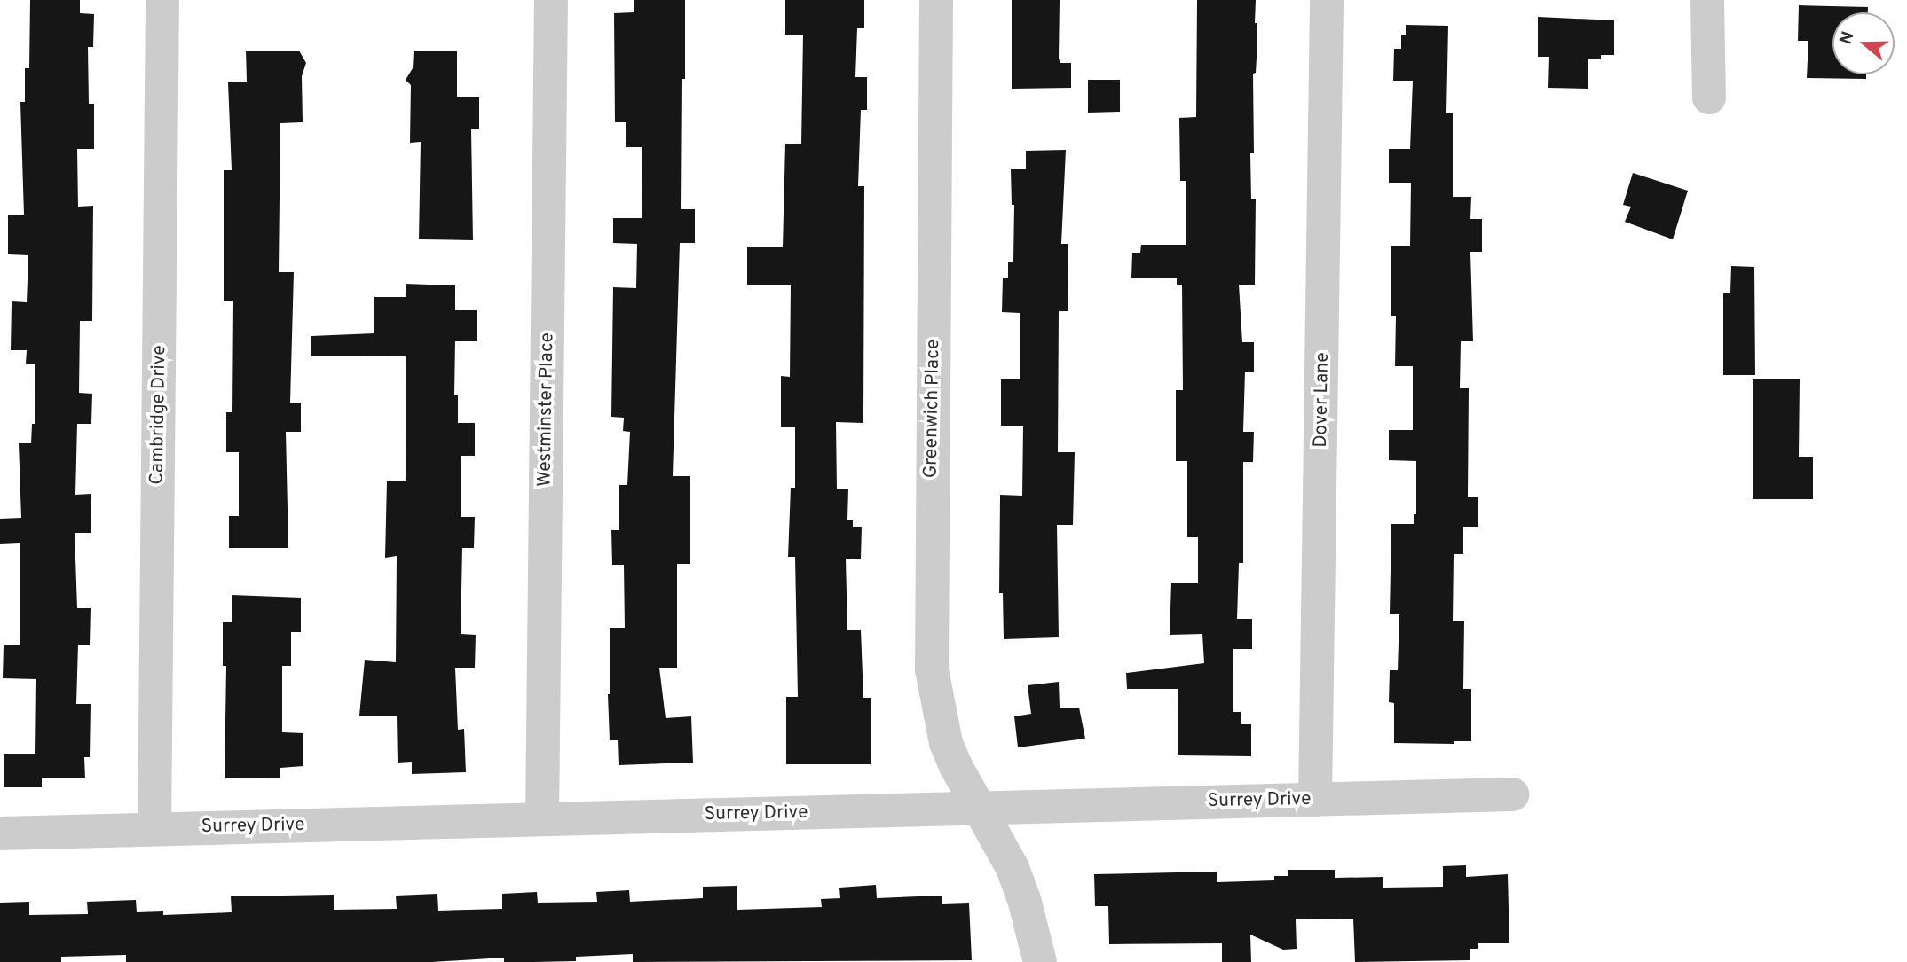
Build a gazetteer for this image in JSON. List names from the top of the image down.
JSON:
{
  "streets": {
    "street": [
      "Dover Lane",
      "Greenwich Place",
      "Westminster Place",
      "Cambridge Drive",
      "Surrey Drive"
    ]
  },
  "crossings": [
    ["Dover Lane", "Surrey Drive"],
    ["Greenwich Place", "Surrey Drive"],
    ["Westminster Place", "Surrey Drive"],
    ["Cambridge Drive", "Surrey Drive"]
  ],
  "north": "left"
}
